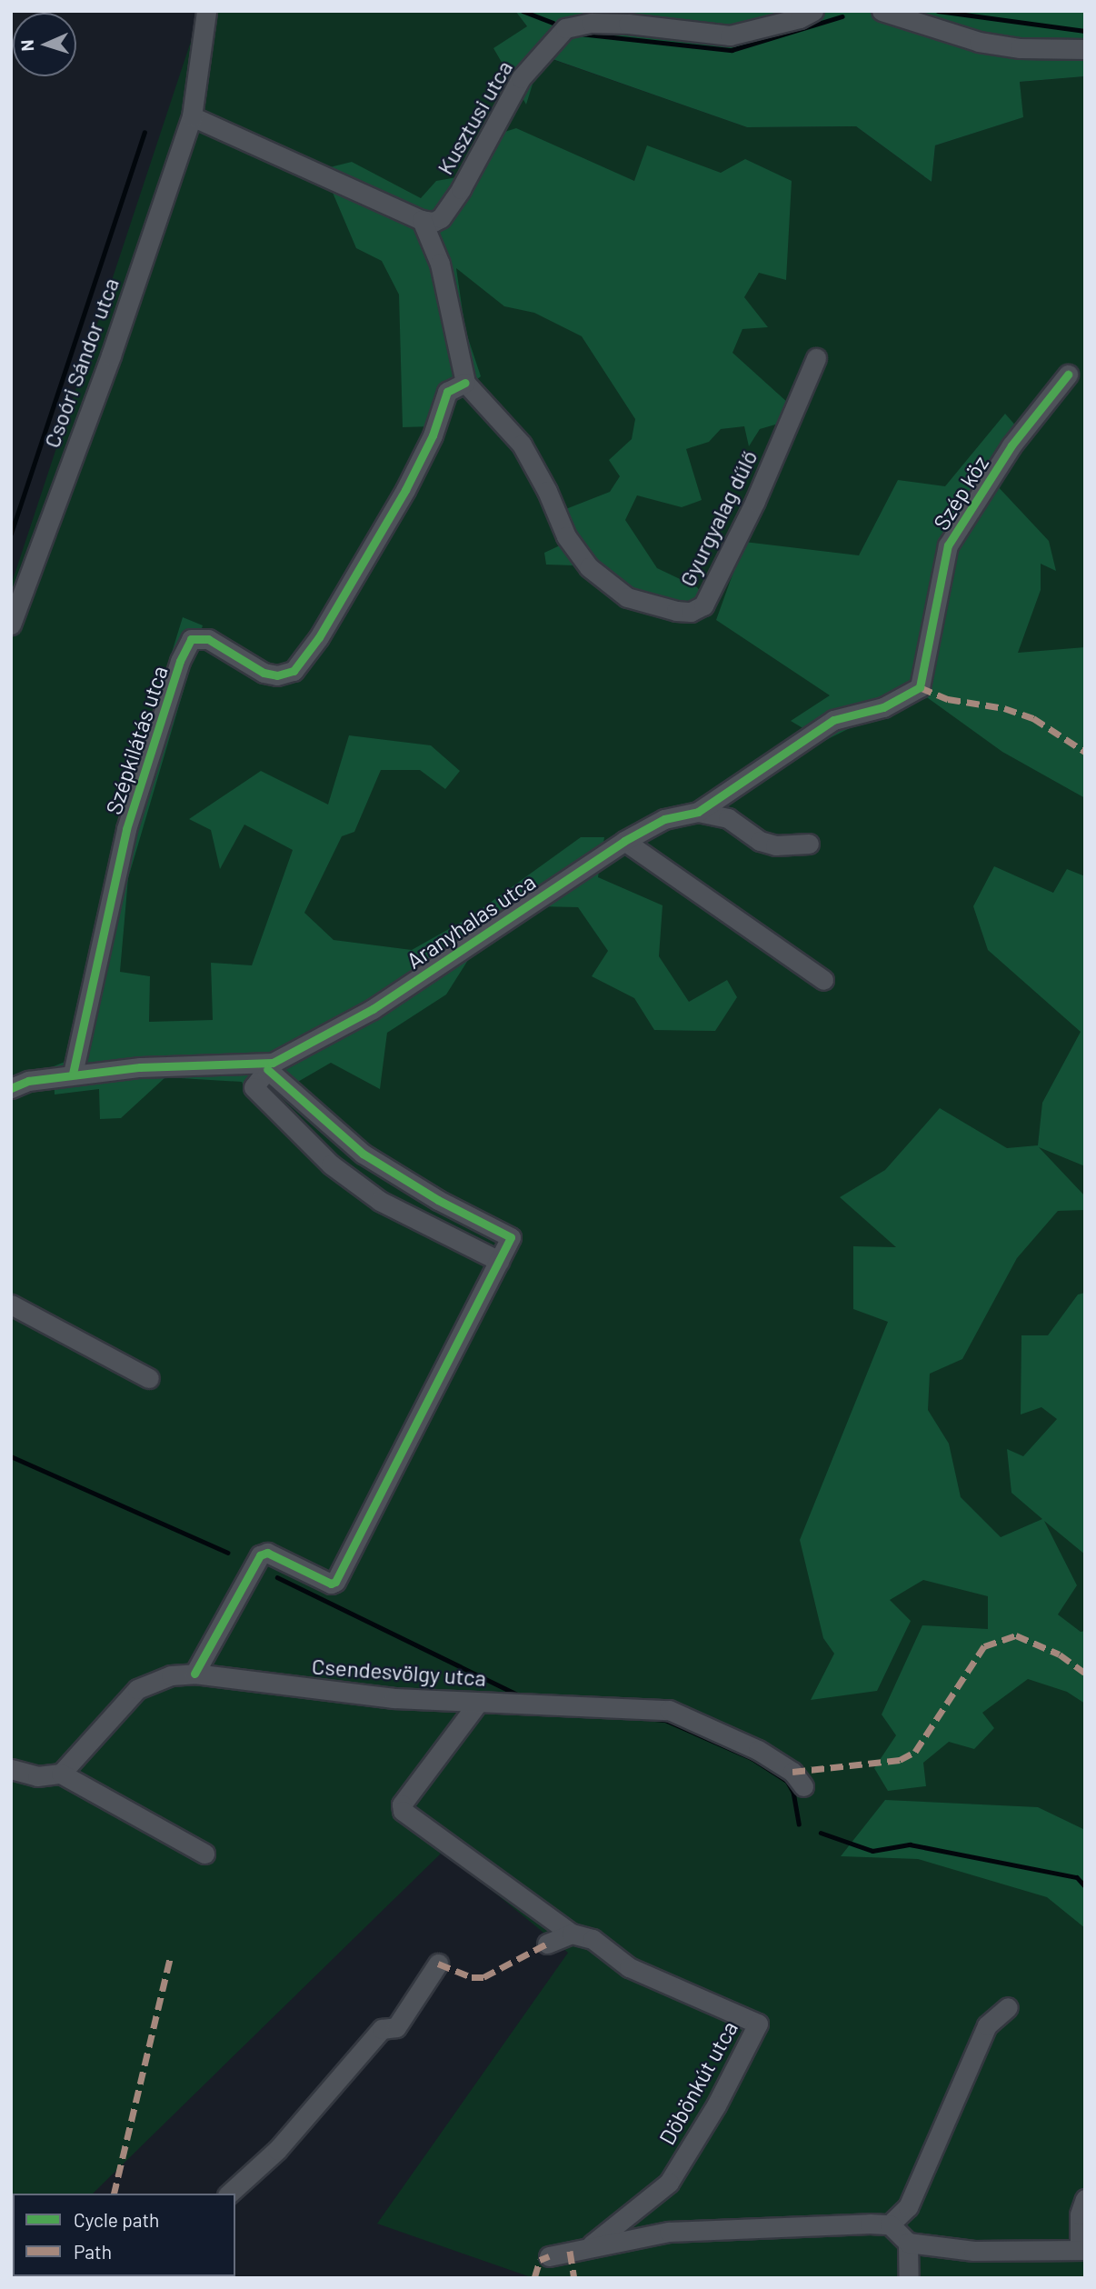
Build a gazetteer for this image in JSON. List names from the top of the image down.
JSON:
{
  "streets": {
    "street": [
      "Kusztusi utca",
      "Csoóri Sándor utca",
      "Szép köz",
      "Gyurgyalag dűlő",
      "Szépkilátás utca",
      "Aranyhalas utca",
      "Csendesvölgy utca",
      "Döbönkút utca"
    ]
  },
  "crossings": [
    ["Szép köz", "Aranyhalas utca"],
    ["Gyurgyalag dűlő", "Szépkilátás utca"],
    ["Szépkilátás utca", "Aranyhalas utca"]
  ],
  "legend": ["Cycle path", "Path"],
  "north": "left"
}
